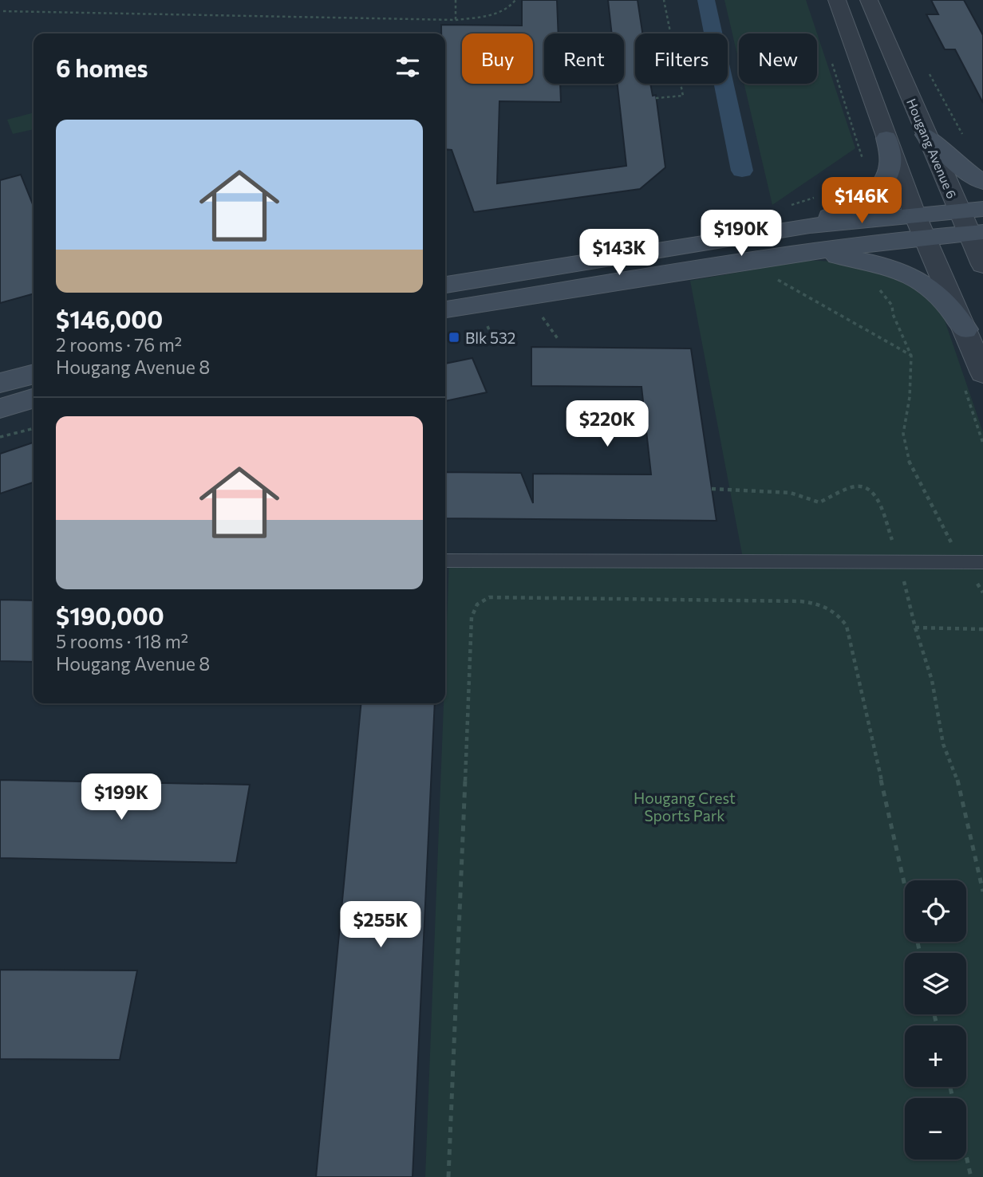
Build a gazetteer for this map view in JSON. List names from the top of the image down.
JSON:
{
  "streets": {
    "street": ["Hougang Avenue 6"]
  },
  "parks": ["Hougang Crest Sports Park"],
  "places": {
    "transit": ["Blk 532"]
  },
  "page": {
    "chip": [
      "Buy",
      "Rent",
      "Filters",
      "New"
    ],
    "heading": "6 homes",
    "list": [
      {
        "name": "$146,000",
        "note": "2 rooms · 76 m² · Hougang Avenue 8"
      },
      {
        "name": "$190,000",
        "note": "5 rooms · 118 m² · Hougang Avenue 8"
      }
    ],
    "price": [
      "$146K",
      "$190K",
      "$143K",
      "$220K",
      "$199K",
      "$255K"
    ],
    "map_buttons": ["+", "−"]
  }
}
